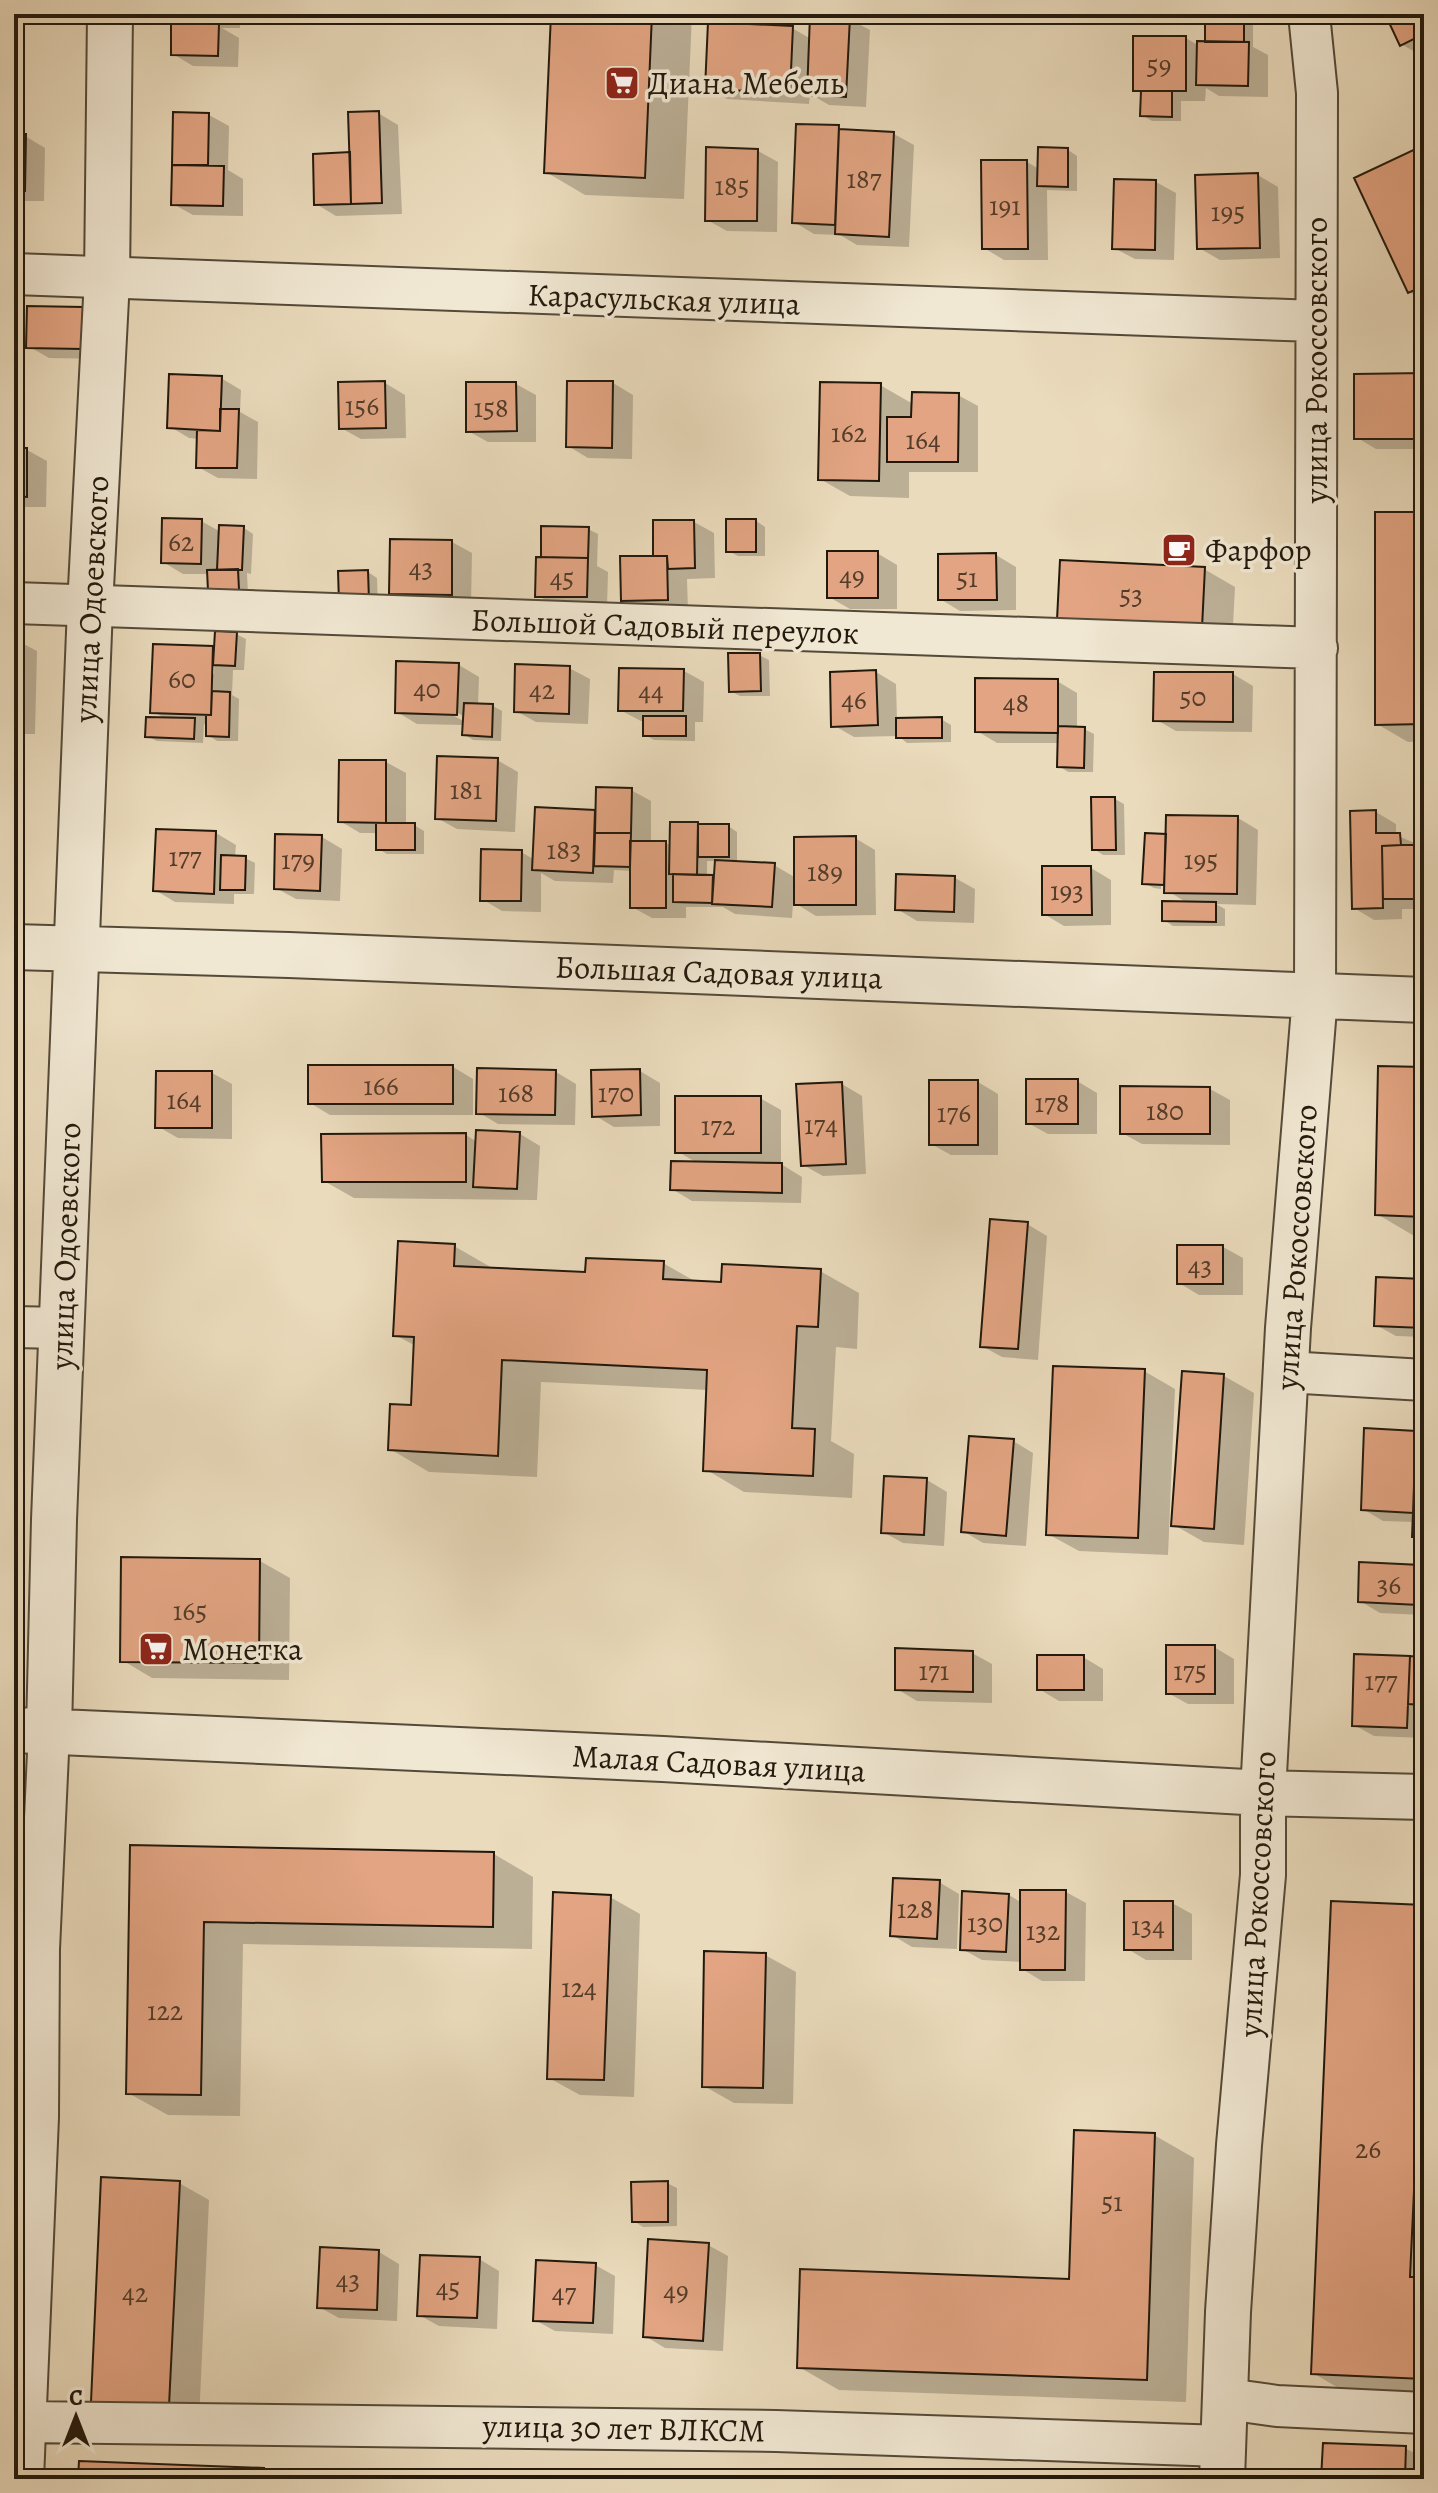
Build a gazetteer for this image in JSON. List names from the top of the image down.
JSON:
{
  "streets": {
    "street": [
      "Карасульская улица",
      "улица Рокоссовского",
      "улица Одоевского",
      "Большой Садовый переулок",
      "Большая Садовая улица",
      "Малая Садовая улица",
      "улица 30 лет ВЛКСМ"
    ]
  },
  "crossings": [
    ["Карасульская улица", "улица Рокоссовского"],
    ["Карасульская улица", "улица Одоевского"],
    ["улица Рокоссовского", "Большой Садовый переулок"],
    ["улица Рокоссовского", "Большая Садовая улица"],
    ["улица Рокоссовского", "Малая Садовая улица"],
    ["улица Рокоссовского", "улица 30 лет ВЛКСМ"],
    ["улица Одоевского", "Большой Садовый переулок"],
    ["улица Одоевского", "Большая Садовая улица"],
    ["улица Одоевского", "Малая Садовая улица"],
    ["улица Одоевского", "улица 30 лет ВЛКСМ"]
  ],
  "places": {
    "supermarket": ["Диана Мебель", "Монетка"],
    "cafe": ["Фарфор"]
  },
  "house_numbers": [
    "59",
    "187",
    "185",
    "191",
    "195",
    "156",
    "158",
    "162",
    "164",
    "62",
    "43",
    "49",
    "45",
    "51",
    "53",
    "60",
    "40",
    "42",
    "44",
    "50",
    "46",
    "48",
    "181",
    "183",
    "177",
    "179",
    "195",
    "189",
    "193",
    "166",
    "168",
    "170",
    "164",
    "178",
    "180",
    "176",
    "174",
    "172",
    "43",
    "36",
    "165",
    "171",
    "175",
    "177",
    "128",
    "130",
    "134",
    "132",
    "124",
    "122",
    "26",
    "51",
    "43",
    "45",
    "49",
    "42",
    "47"
  ],
  "north": "top"
}
